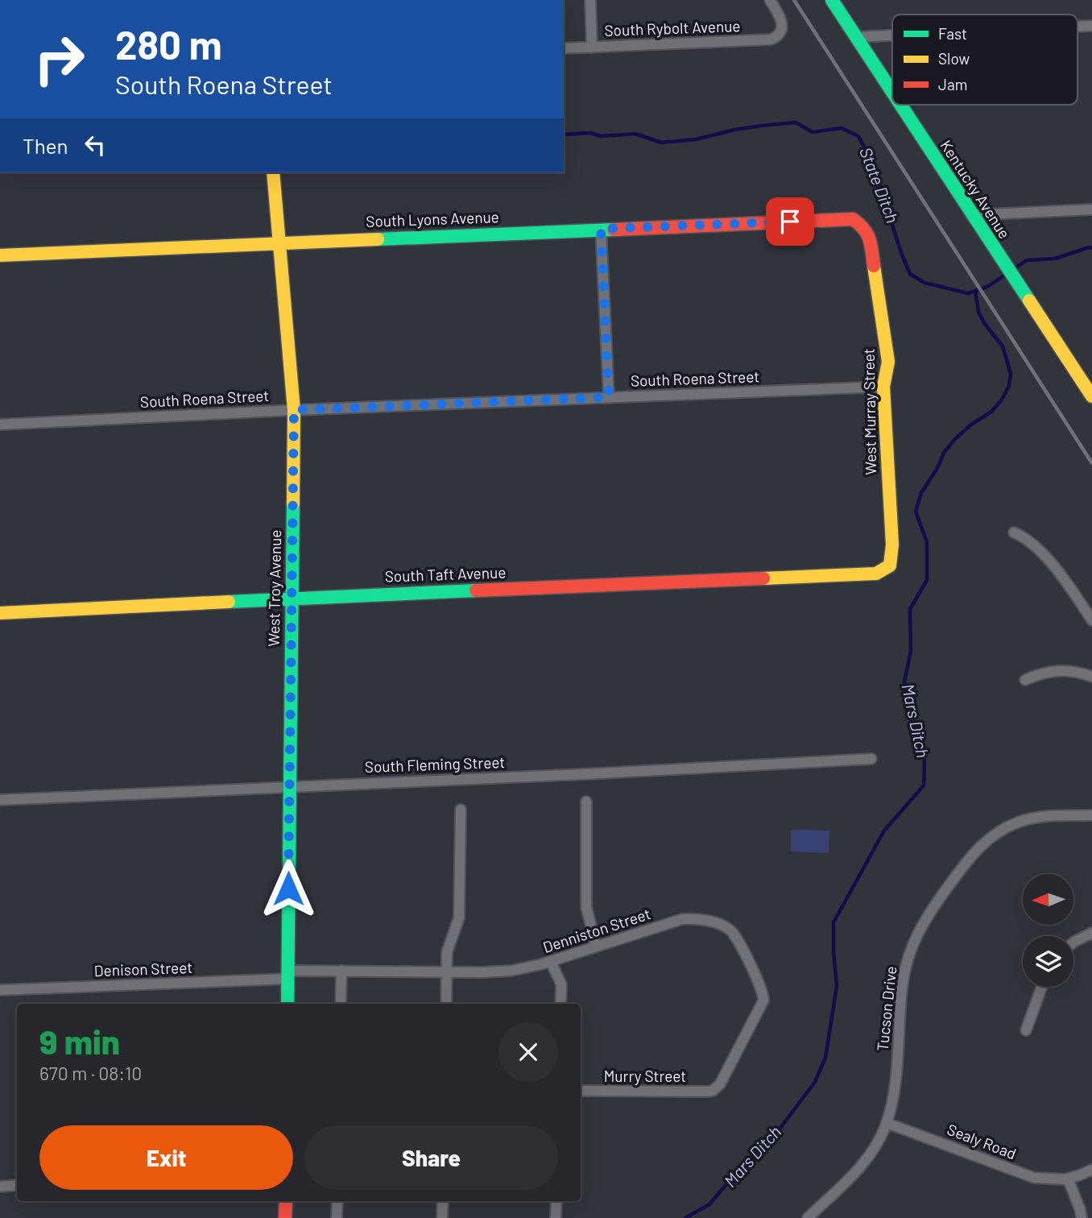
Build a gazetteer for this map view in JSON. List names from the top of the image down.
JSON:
{
  "streets": {
    "street": [
      "South Rybolt Avenue",
      "Kentucky Avenue",
      "South Lyons Avenue",
      "South Roena Street",
      "West Murray Street",
      "South Taft Avenue",
      "West Troy Avenue",
      "South Fleming Street",
      "Denniston Street",
      "Denison Street",
      "Tucson Drive",
      "Murry Street",
      "Sealy Road"
    ]
  },
  "crossings": [
    ["South Lyons Avenue", "West Murray Street"],
    ["South Lyons Avenue", "West Troy Avenue"],
    ["South Roena Street", "West Murray Street"],
    ["South Roena Street", "West Troy Avenue"],
    ["West Murray Street", "South Taft Avenue"],
    ["South Taft Avenue", "West Troy Avenue"],
    ["West Troy Avenue", "South Fleming Street"],
    ["West Troy Avenue", "Denniston Street"],
    ["West Troy Avenue", "Denison Street"],
    ["Denniston Street", "Denison Street"],
    ["Denniston Street", "Murry Street"],
    ["Tucson Drive", "Sealy Road"]
  ],
  "water": ["State Ditch", "Mars Ditch"],
  "legend": ["Fast", "Slow", "Jam"],
  "north": "left",
  "page": {
    "turn": ["280 m", "South Roena Street"],
    "then": "Then",
    "heading": ["9 min", "670 m · 08:10"],
    "buttons": ["Exit", "Share"]
  }
}
